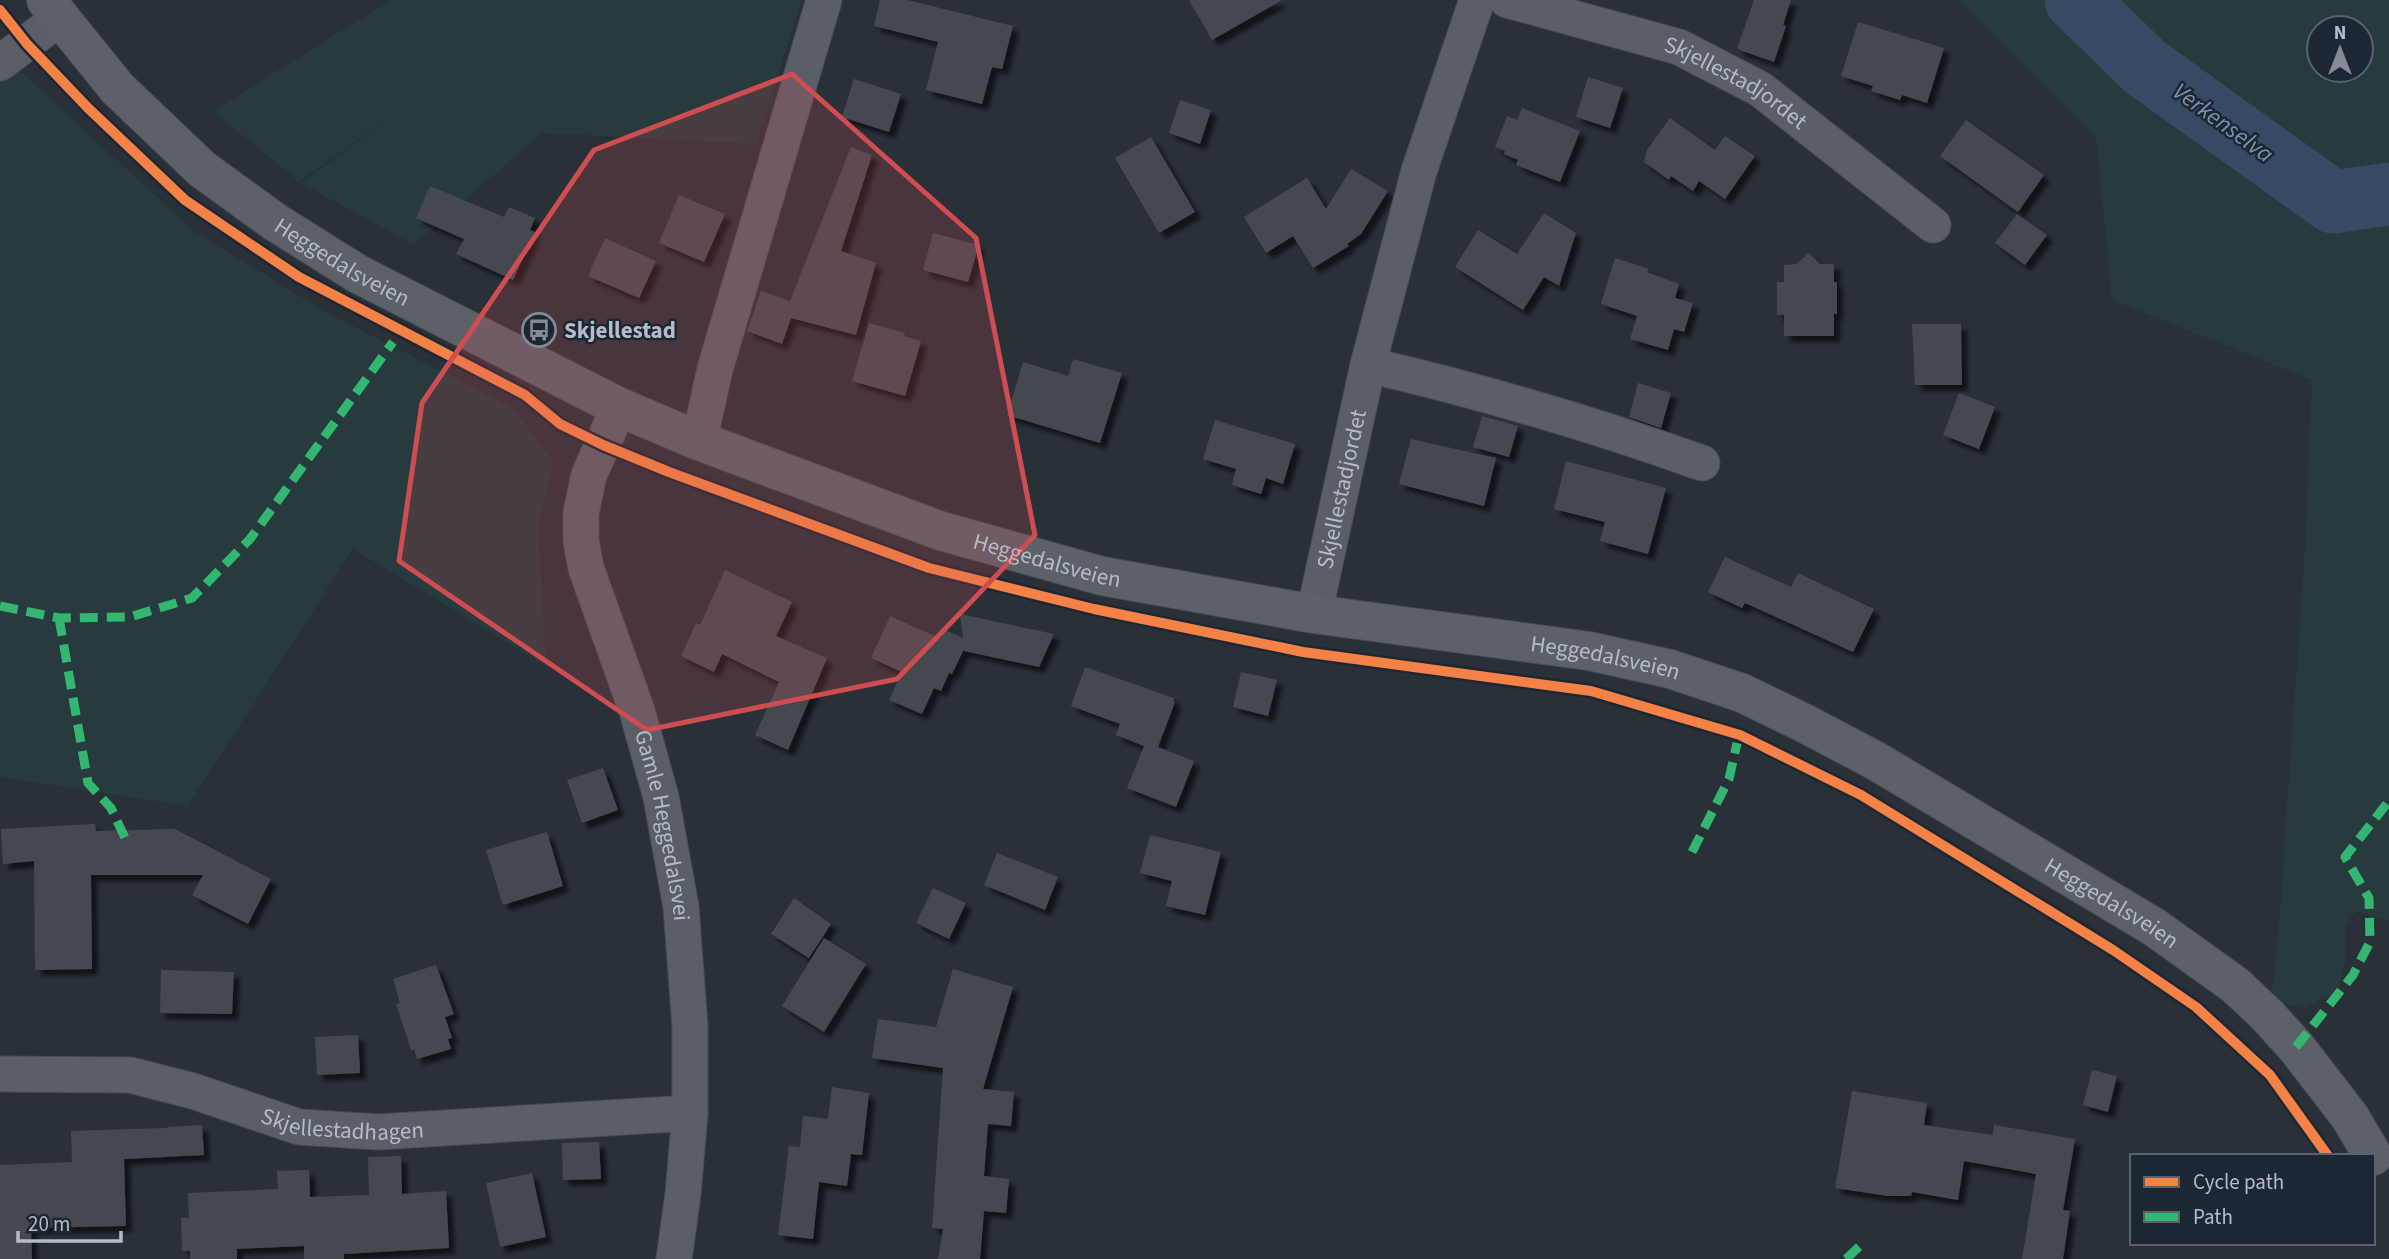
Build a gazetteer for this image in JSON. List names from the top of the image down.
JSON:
{
  "streets": {
    "main road": ["Heggedalsveien"],
    "street": ["Skjellestadjordet", "Gamle Heggedalsvei", "Skjellestadhagen"]
  },
  "crossings": [
    ["Skjellestadjordet", "Heggedalsveien"],
    ["Heggedalsveien", "Gamle Heggedalsvei"],
    ["Gamle Heggedalsvei", "Skjellestadhagen"]
  ],
  "water": ["Verkenselva"],
  "places": {
    "bus stop": ["Skjellestad"]
  },
  "legend": ["Cycle path", "Path"],
  "scale_bar": "20 m",
  "north": "top"
}
